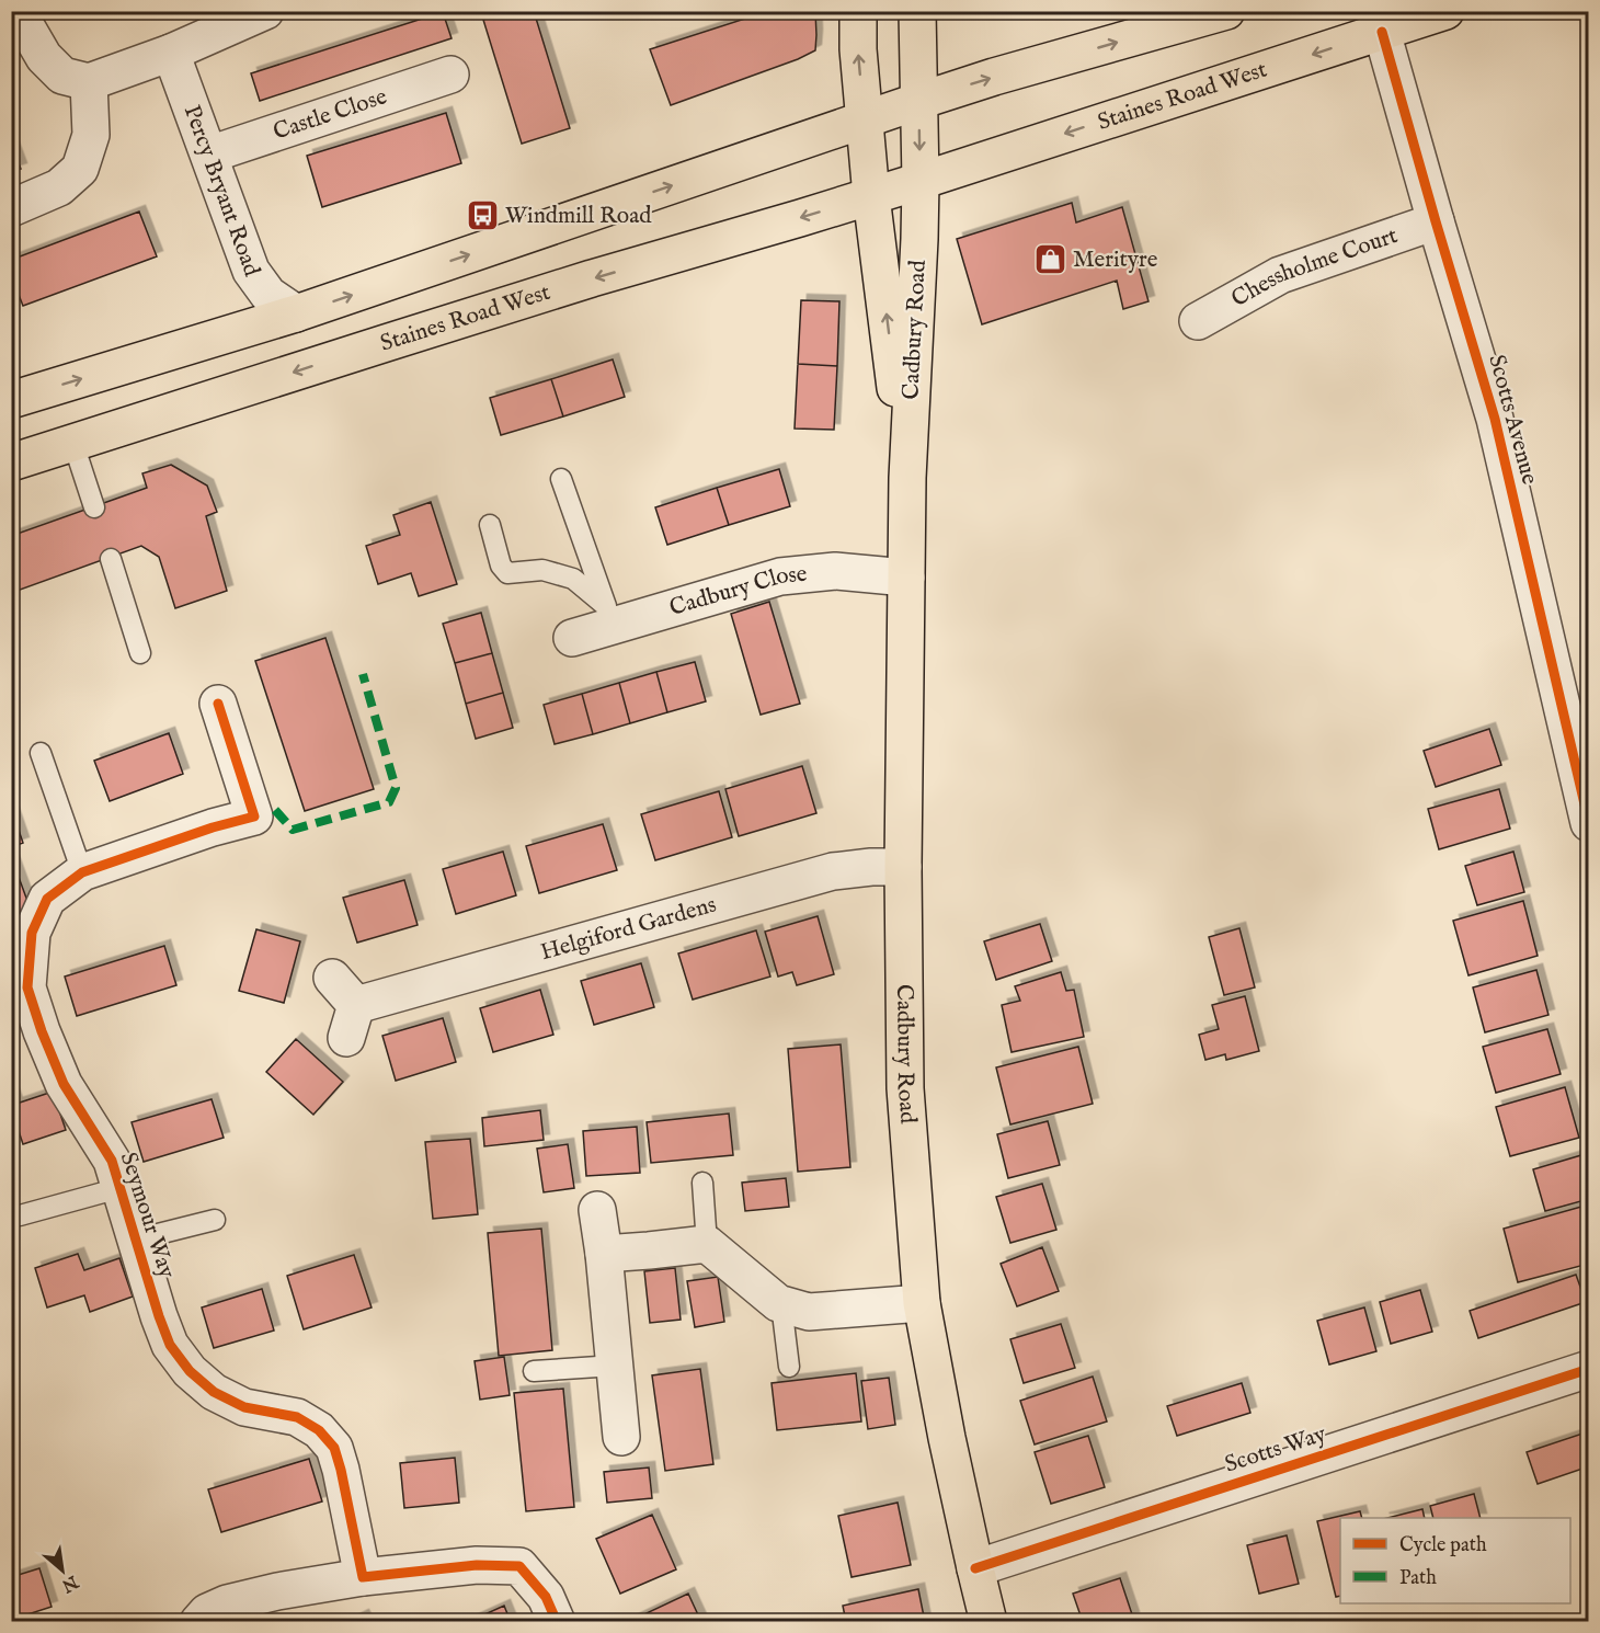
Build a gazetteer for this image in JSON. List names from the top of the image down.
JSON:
{
  "streets": {
    "main road": ["Staines Road West", "Cadbury Road"],
    "street": [
      "Castle Close",
      "Percy Bryant Road",
      "Chessholme Court",
      "Scotts Avenue",
      "Cadbury Close",
      "Helgiford Gardens",
      "Seymour Way",
      "Scotts Way"
    ]
  },
  "crossings": [
    ["Staines Road West", "Cadbury Road"],
    ["Staines Road West", "Scotts Avenue"],
    ["Castle Close", "Percy Bryant Road"],
    ["Chessholme Court", "Scotts Avenue"],
    ["Cadbury Road", "Cadbury Close"],
    ["Cadbury Road", "Helgiford Gardens"],
    ["Cadbury Road", "Scotts Way"]
  ],
  "places": {
    "bus stop": ["Windmill Road"],
    "shop": ["Merityre"]
  },
  "legend": ["Cycle path", "Path"],
  "north": "bottom right"
}
